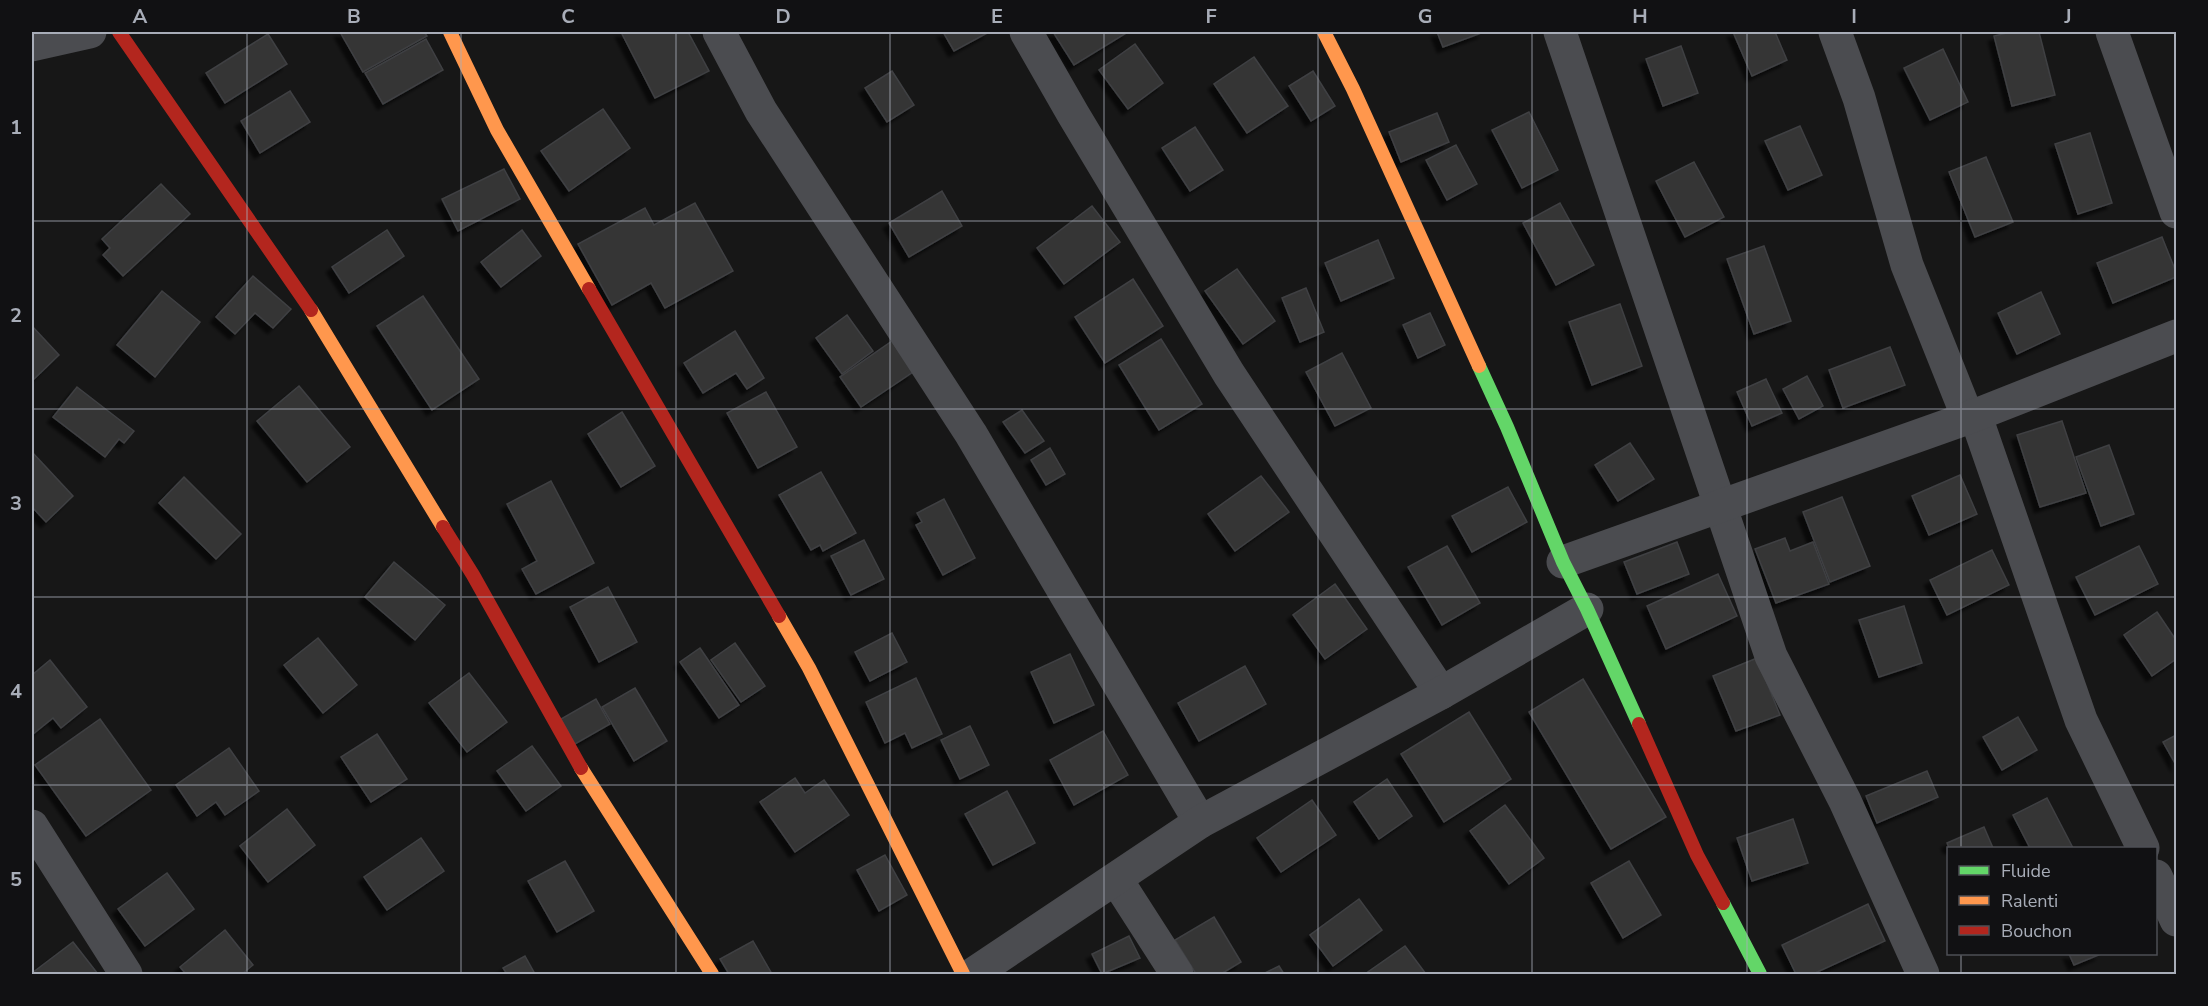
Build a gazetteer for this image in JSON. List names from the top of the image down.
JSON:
{
  "legend": ["Fluide", "Ralenti", "Bouchon"],
  "grid": {
    "columns": [
      "A",
      "B",
      "C",
      "D",
      "E",
      "F",
      "G",
      "H",
      "I",
      "J"
    ],
    "rows": [
      "1",
      "2",
      "3",
      "4",
      "5"
    ]
  }
}
